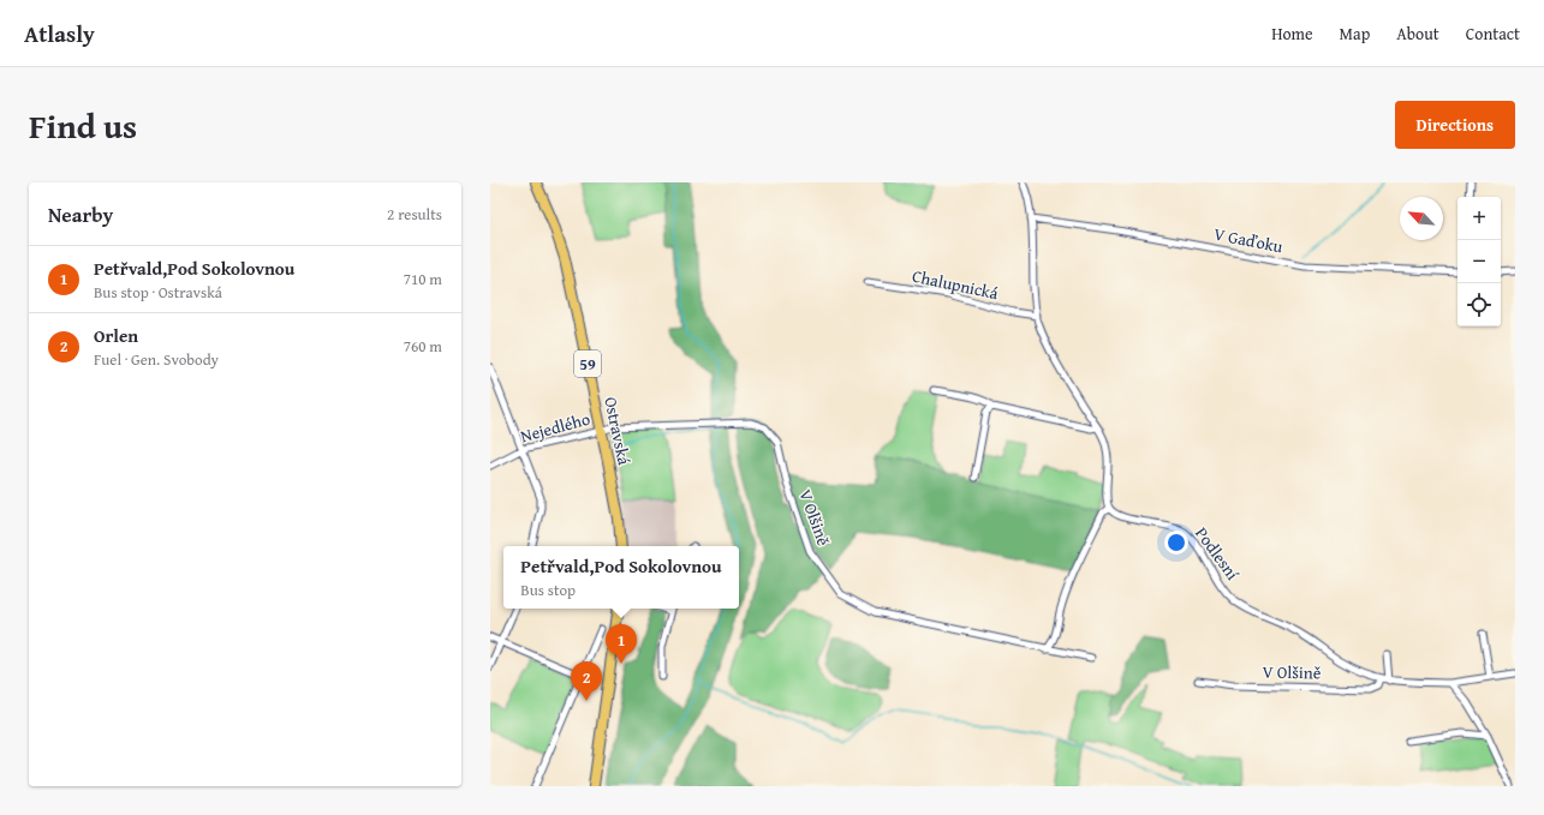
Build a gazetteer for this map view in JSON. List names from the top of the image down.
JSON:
{
  "streets": {
    "main road": ["59", "Ostravská"],
    "street": [
      "V Gaďoku",
      "Chalupnická",
      "Nejedlého",
      "V Olšině",
      "Podlesní"
    ]
  },
  "crossings": [
    ["Nejedlého", "Ostravská"],
    ["Nejedlého", "V Olšině"],
    ["Ostravská", "V Olšině"],
    ["V Olšině", "Podlesní"]
  ],
  "north": "top left",
  "page": {
    "header": "Atlasly",
    "nav": [
      "Home",
      "Map",
      "About",
      "Contact"
    ],
    "title": "Find us",
    "buttons": "Directions",
    "heading": ["Nearby", "2 results"],
    "map_buttons": ["+", "−"],
    "list": [
      {
        "mark": "1",
        "name": "Petřvald,Pod Sokolovnou",
        "note": "Bus stop · Ostravská",
        "value": "710 m"
      },
      {
        "mark": "2",
        "name": "Orlen",
        "note": "Fuel · Gen. Svobody",
        "value": "760 m"
      }
    ],
    "popup": ["Petřvald,Pod Sokolovnou", "Bus stop"],
    "pins": ["1", "2"]
  }
}
